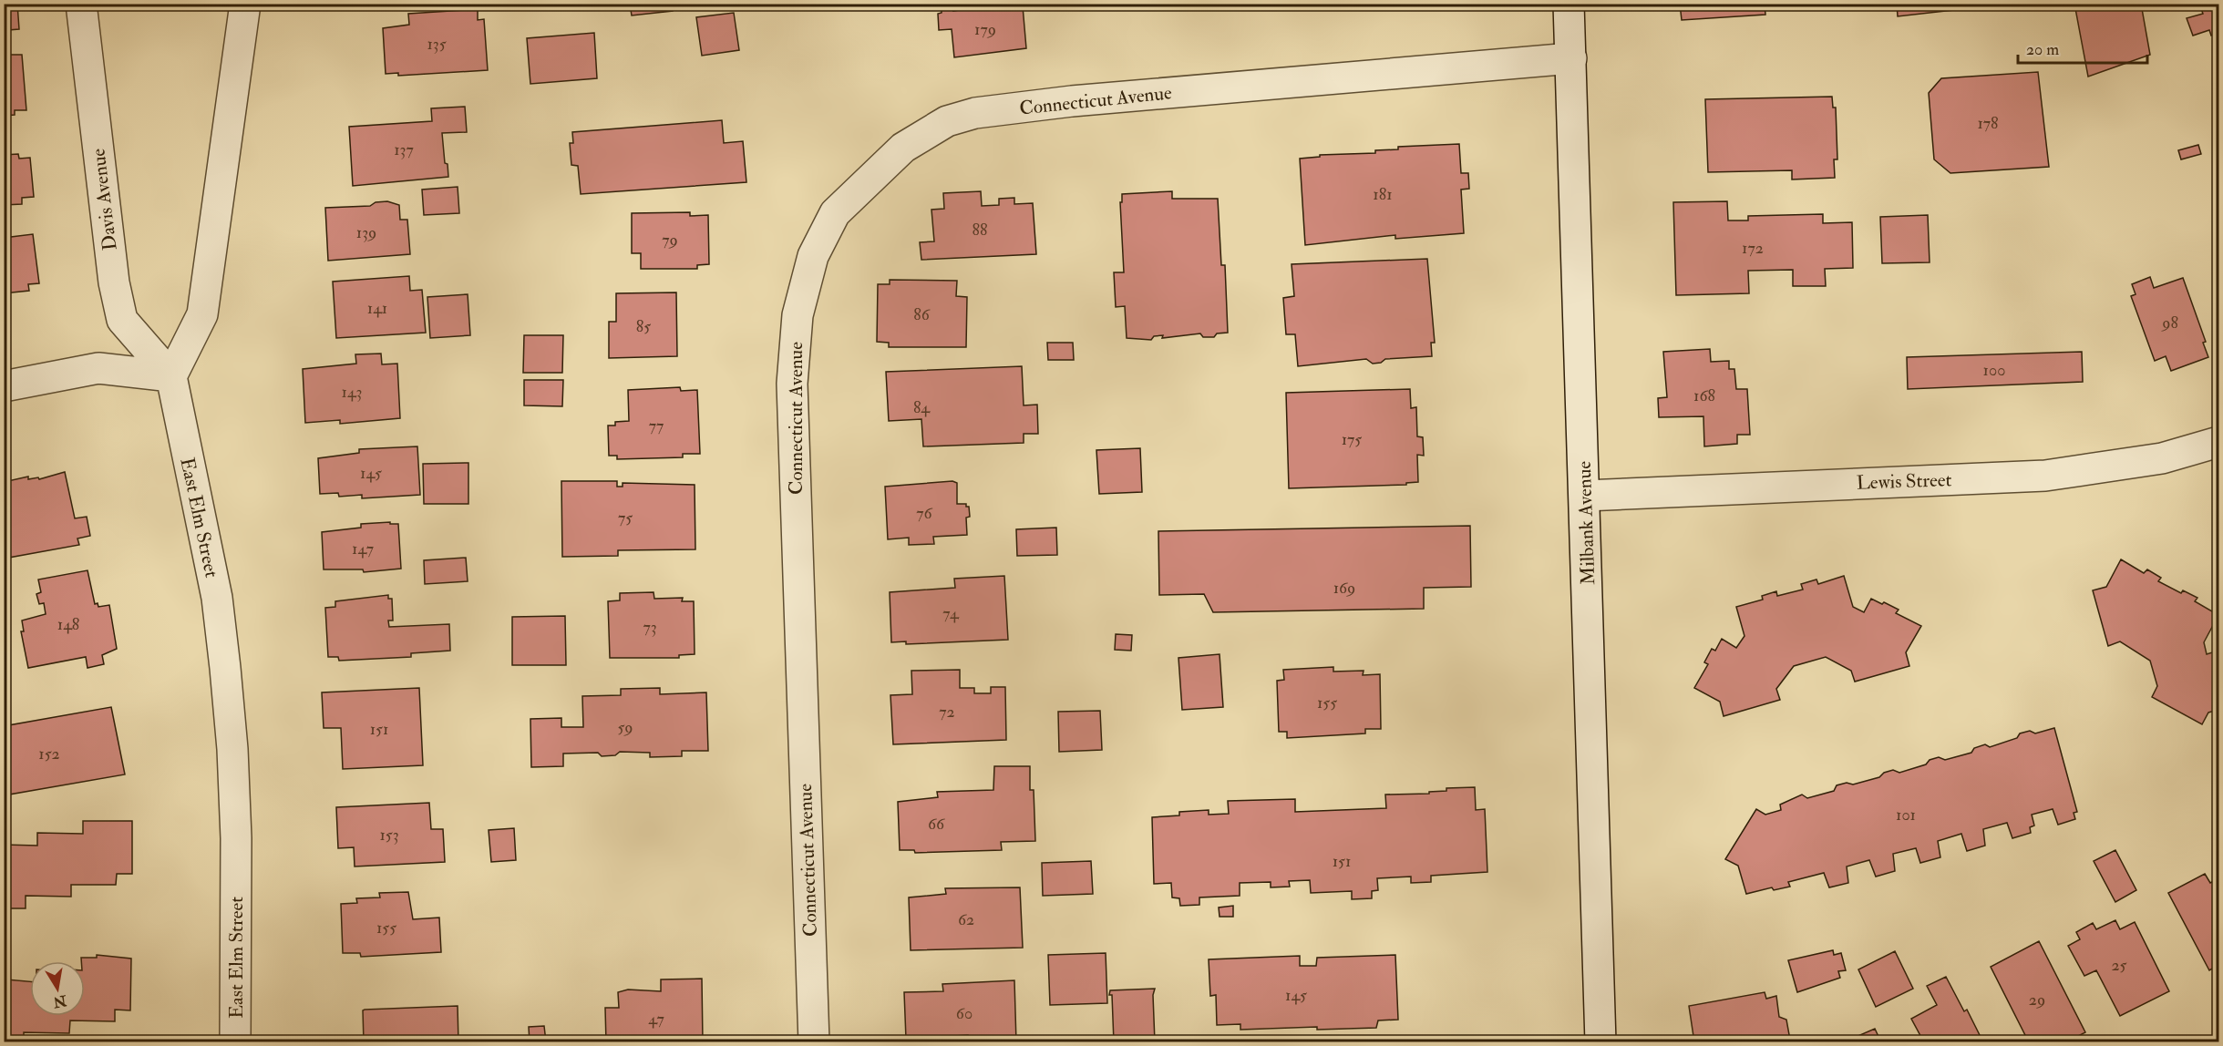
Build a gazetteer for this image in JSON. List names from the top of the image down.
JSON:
{
  "streets": {
    "street": [
      "Connecticut Avenue",
      "Davis Avenue",
      "Lewis Street",
      "East Elm Street",
      "Milbank Avenue"
    ]
  },
  "crossings": [
    ["Connecticut Avenue", "Milbank Avenue"],
    ["Davis Avenue", "East Elm Street"],
    ["Lewis Street", "Milbank Avenue"]
  ],
  "house_numbers": [
    "179",
    "135",
    "178",
    "137",
    "181",
    "88",
    "139",
    "79",
    "172",
    "141",
    "86",
    "98",
    "85",
    "100",
    "143",
    "168",
    "84",
    "77",
    "175",
    "145",
    "76",
    "75",
    "147",
    "169",
    "74",
    "148",
    "73",
    "155",
    "72",
    "59",
    "151",
    "152",
    "101",
    "66",
    "153",
    "151",
    "62",
    "155",
    "25",
    "145",
    "29",
    "60",
    "47"
  ],
  "scale_bar": "20 m",
  "north": "bottom"
}
